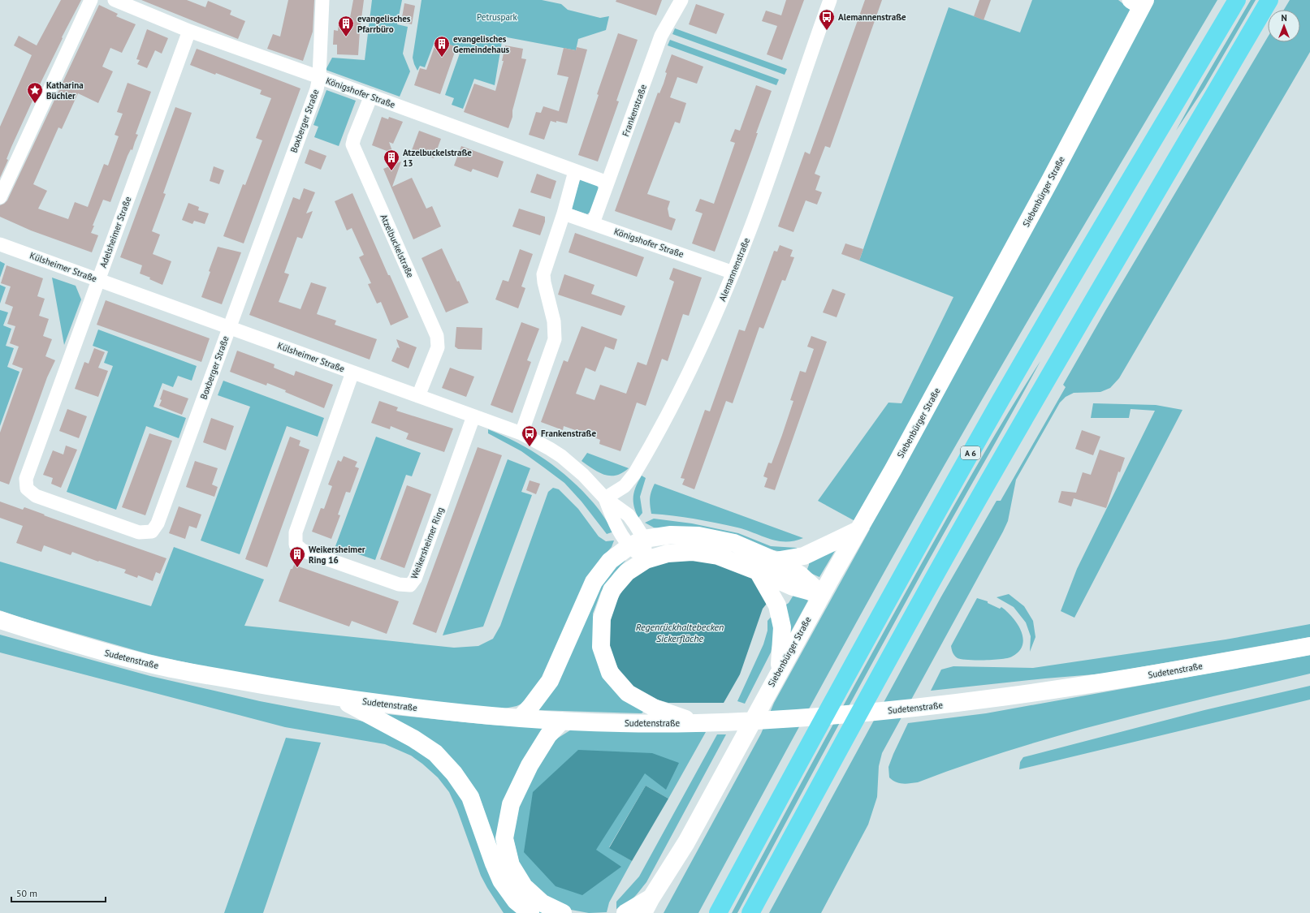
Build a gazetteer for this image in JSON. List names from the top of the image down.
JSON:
{
  "streets": {
    "highway": ["A 6"],
    "main road": ["Siebenbürger Straße", "Sudetenstraße"],
    "street": [
      "Königshofer Straße",
      "Frankenstraße",
      "Boxberger Straße",
      "Adelsheimer Straße",
      "Atzelbuckelstraße",
      "Külsheimer Straße",
      "Alemannenstraße",
      "Weikersheimer Ring"
    ]
  },
  "crossings": [
    ["Königshofer Straße", "Frankenstraße"],
    ["Königshofer Straße", "Boxberger Straße"],
    ["Königshofer Straße", "Adelsheimer Straße"],
    ["Königshofer Straße", "Atzelbuckelstraße"],
    ["Königshofer Straße", "Alemannenstraße"],
    ["Boxberger Straße", "Adelsheimer Straße"],
    ["Boxberger Straße", "Külsheimer Straße"],
    ["Adelsheimer Straße", "Külsheimer Straße"],
    ["Atzelbuckelstraße", "Külsheimer Straße"],
    ["Külsheimer Straße", "Alemannenstraße"],
    ["Külsheimer Straße", "Weikersheimer Ring"]
  ],
  "water": ["Regenrückhaltebecken Sickerfläche"],
  "parks": ["Petruspark"],
  "places": {
    "bus stop": ["Alemannenstraße", "Frankenstraße"],
    "building": [
      "evangelisches Pfarrbüro",
      "evangelisches Gemeindehaus",
      "Atzelbuckelstraße 13",
      "Weikersheimer Ring 16"
    ],
    "place": ["Katharina Büchler"]
  },
  "scale_bar": "50 m",
  "north": "top"
}
